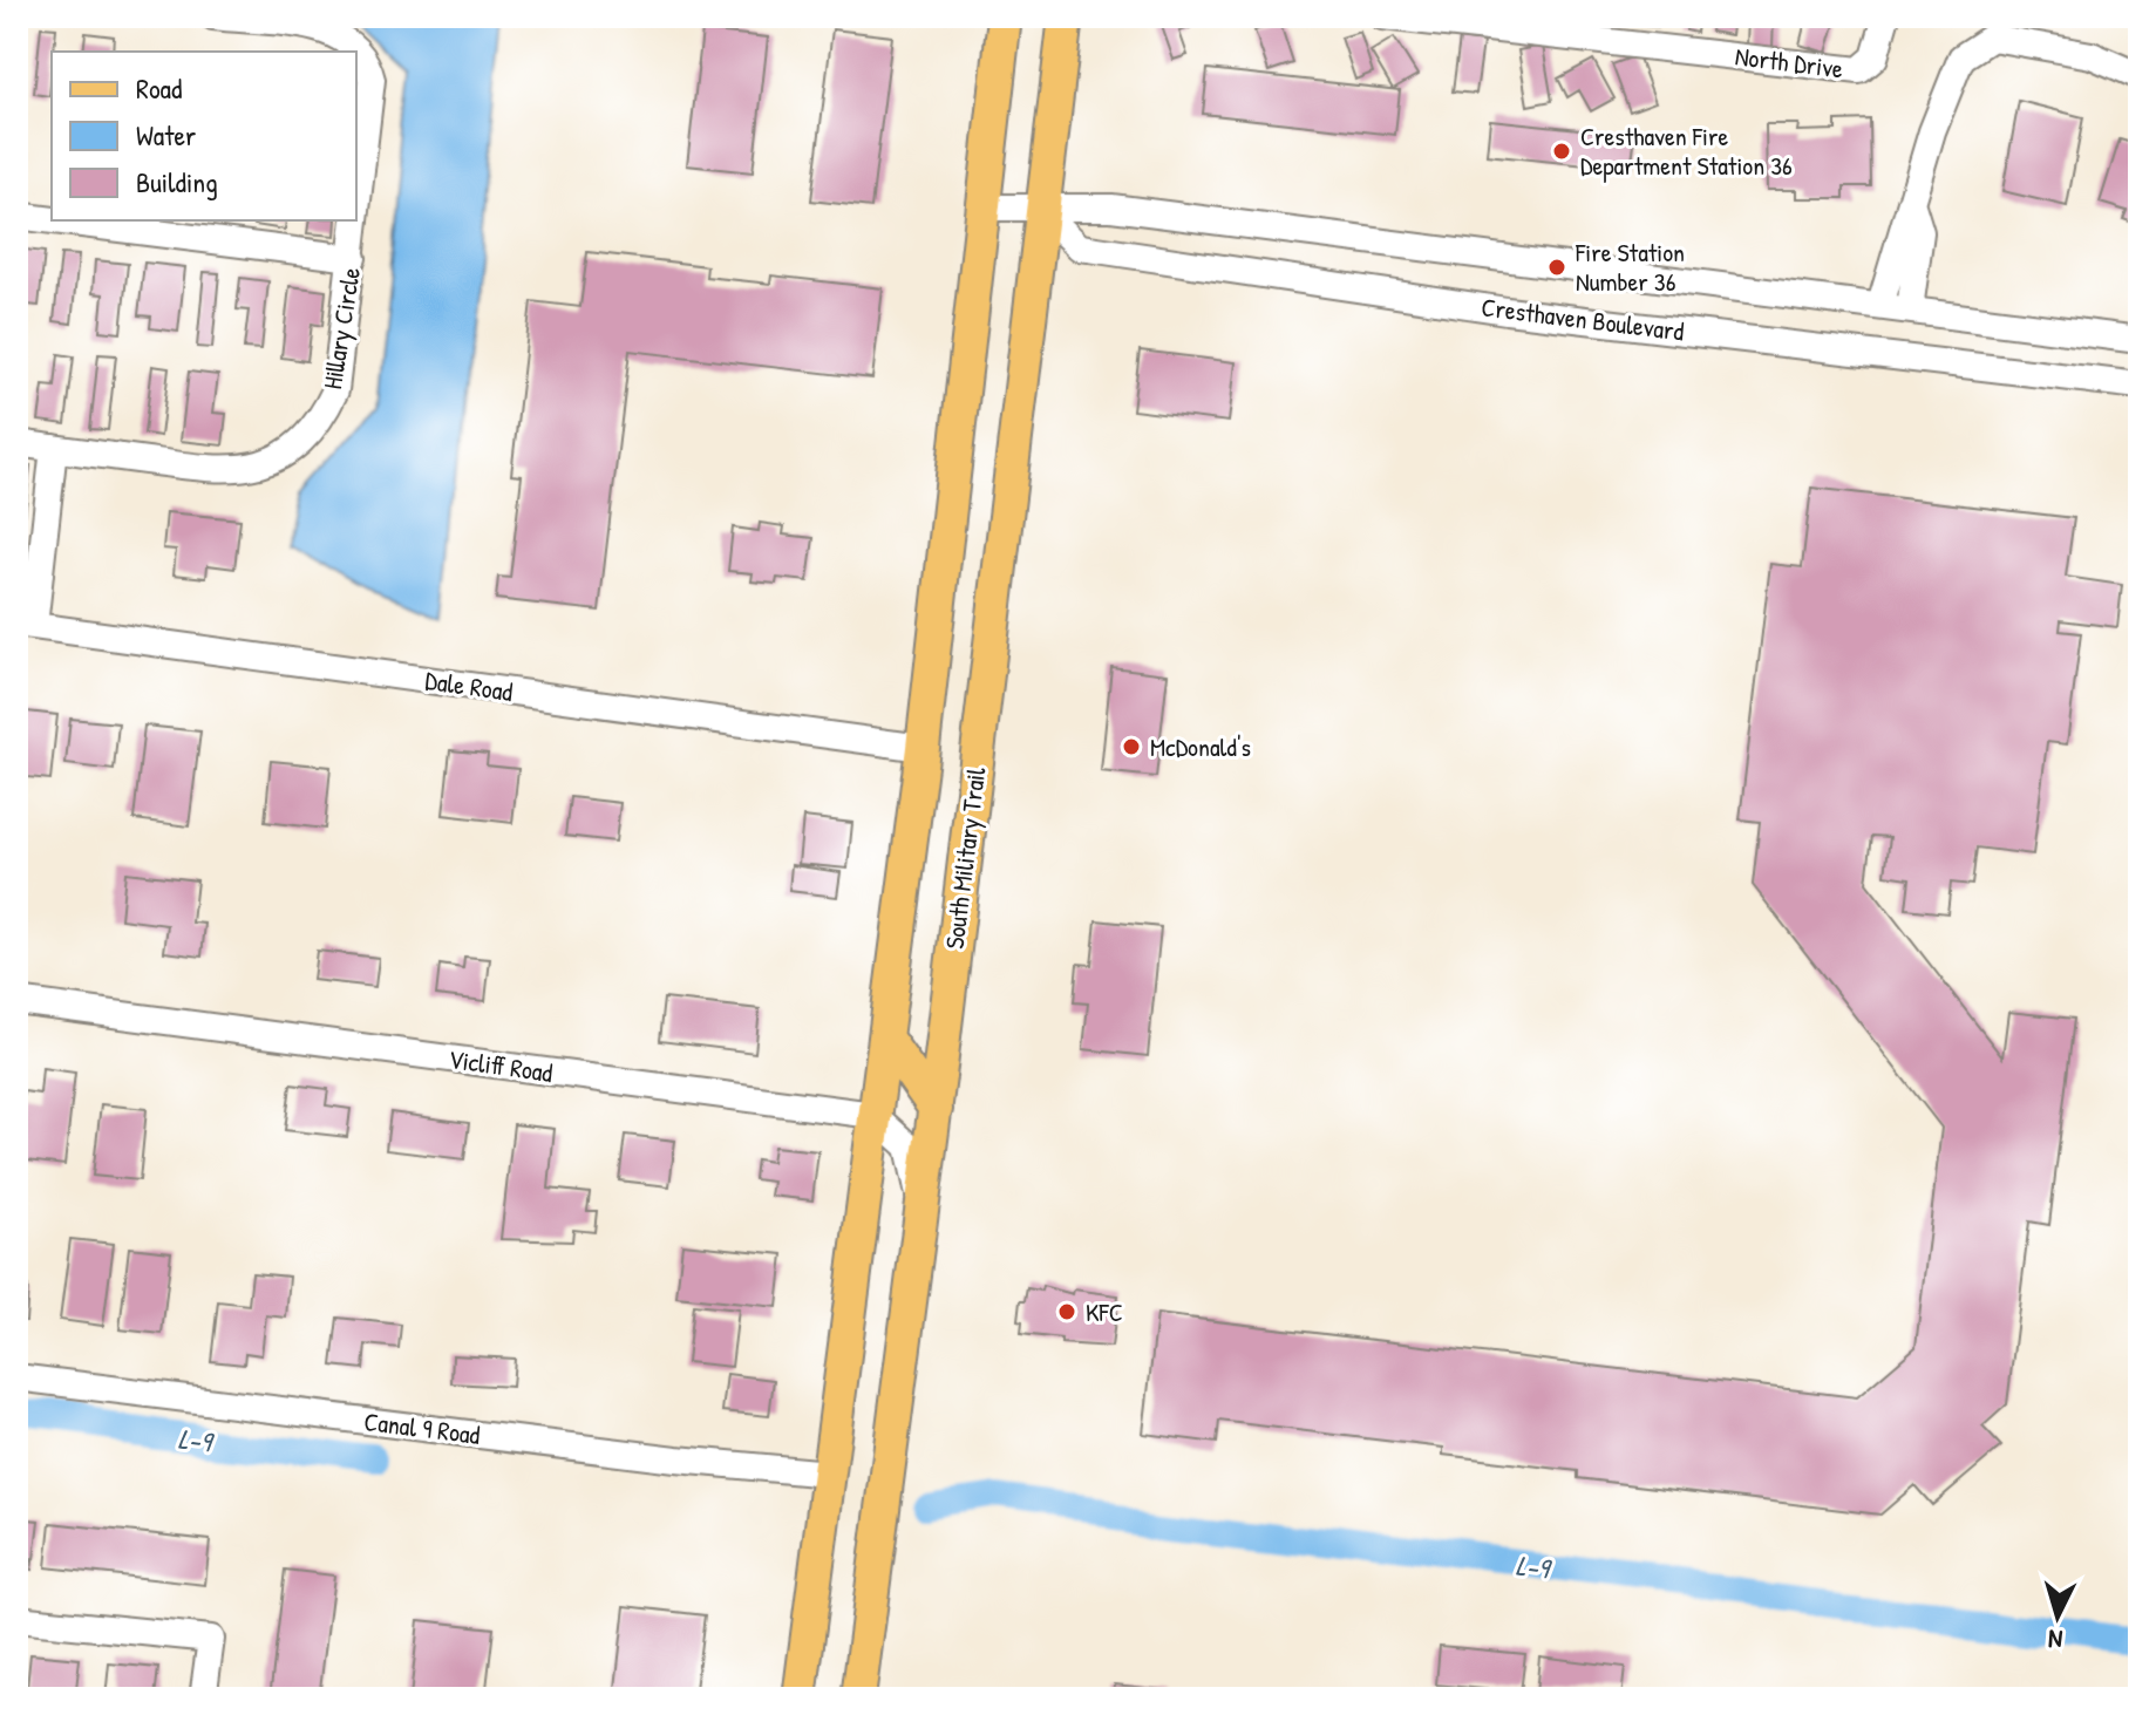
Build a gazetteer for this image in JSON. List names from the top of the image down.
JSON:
{
  "streets": {
    "main road": ["South Military Trail"],
    "street": [
      "North Drive",
      "Cresthaven Boulevard",
      "Hillary Circle",
      "Dale Road",
      "Vicliff Road",
      "Canal 9 Road"
    ]
  },
  "crossings": [
    ["Cresthaven Boulevard", "South Military Trail"]
  ],
  "water": ["L-9"],
  "places": [
    "Cresthaven Fire Department Station 36",
    "Fire Station Number 36",
    "McDonald's",
    "KFC"
  ],
  "legend": ["Road", "Water", "Building"],
  "north": "bottom"
}
